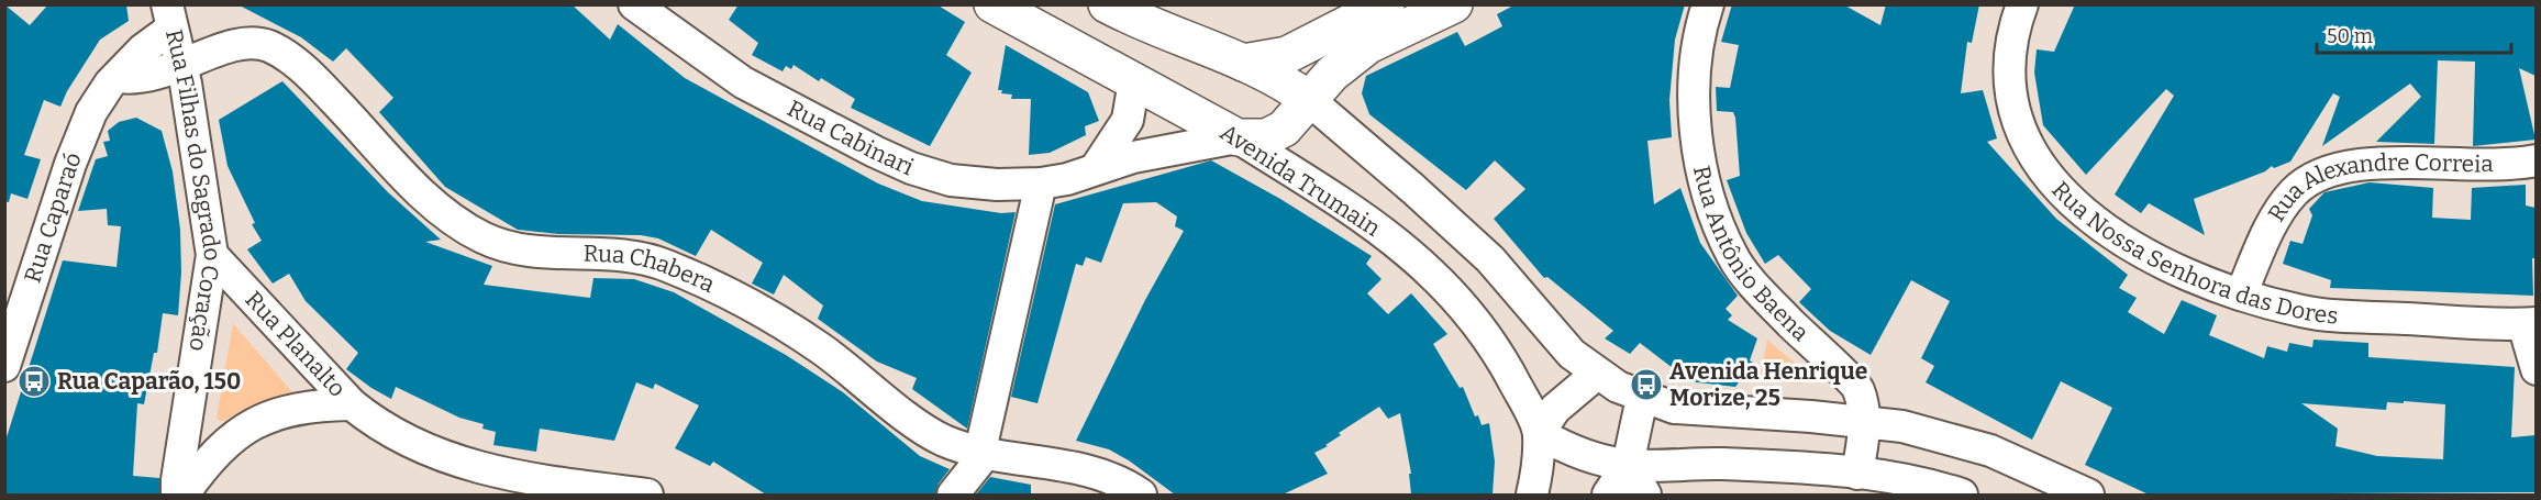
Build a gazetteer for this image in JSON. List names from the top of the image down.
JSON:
{
  "streets": {
    "main road": ["Avenida Trumain"],
    "street": [
      "Rua Cabinari",
      "Rua Filhas do Sagrado Coração",
      "Rua Alexandre Correia",
      "Rua Caparaó",
      "Rua Nossa Senhora das Dores",
      "Rua Antônio Baena",
      "Rua Chabera",
      "Rua Planalto"
    ]
  },
  "crossings": [
    ["Rua Cabinari", "Avenida Trumain"],
    ["Rua Filhas do Sagrado Coração", "Rua Caparaó"],
    ["Rua Filhas do Sagrado Coração", "Rua Chabera"],
    ["Rua Filhas do Sagrado Coração", "Rua Planalto"],
    ["Rua Alexandre Correia", "Rua Nossa Senhora das Dores"]
  ],
  "places": {
    "bus stop": ["Rua Caparão, 150", "Avenida Henrique Morize, 25"]
  },
  "scale_bar": "50 m"
}
